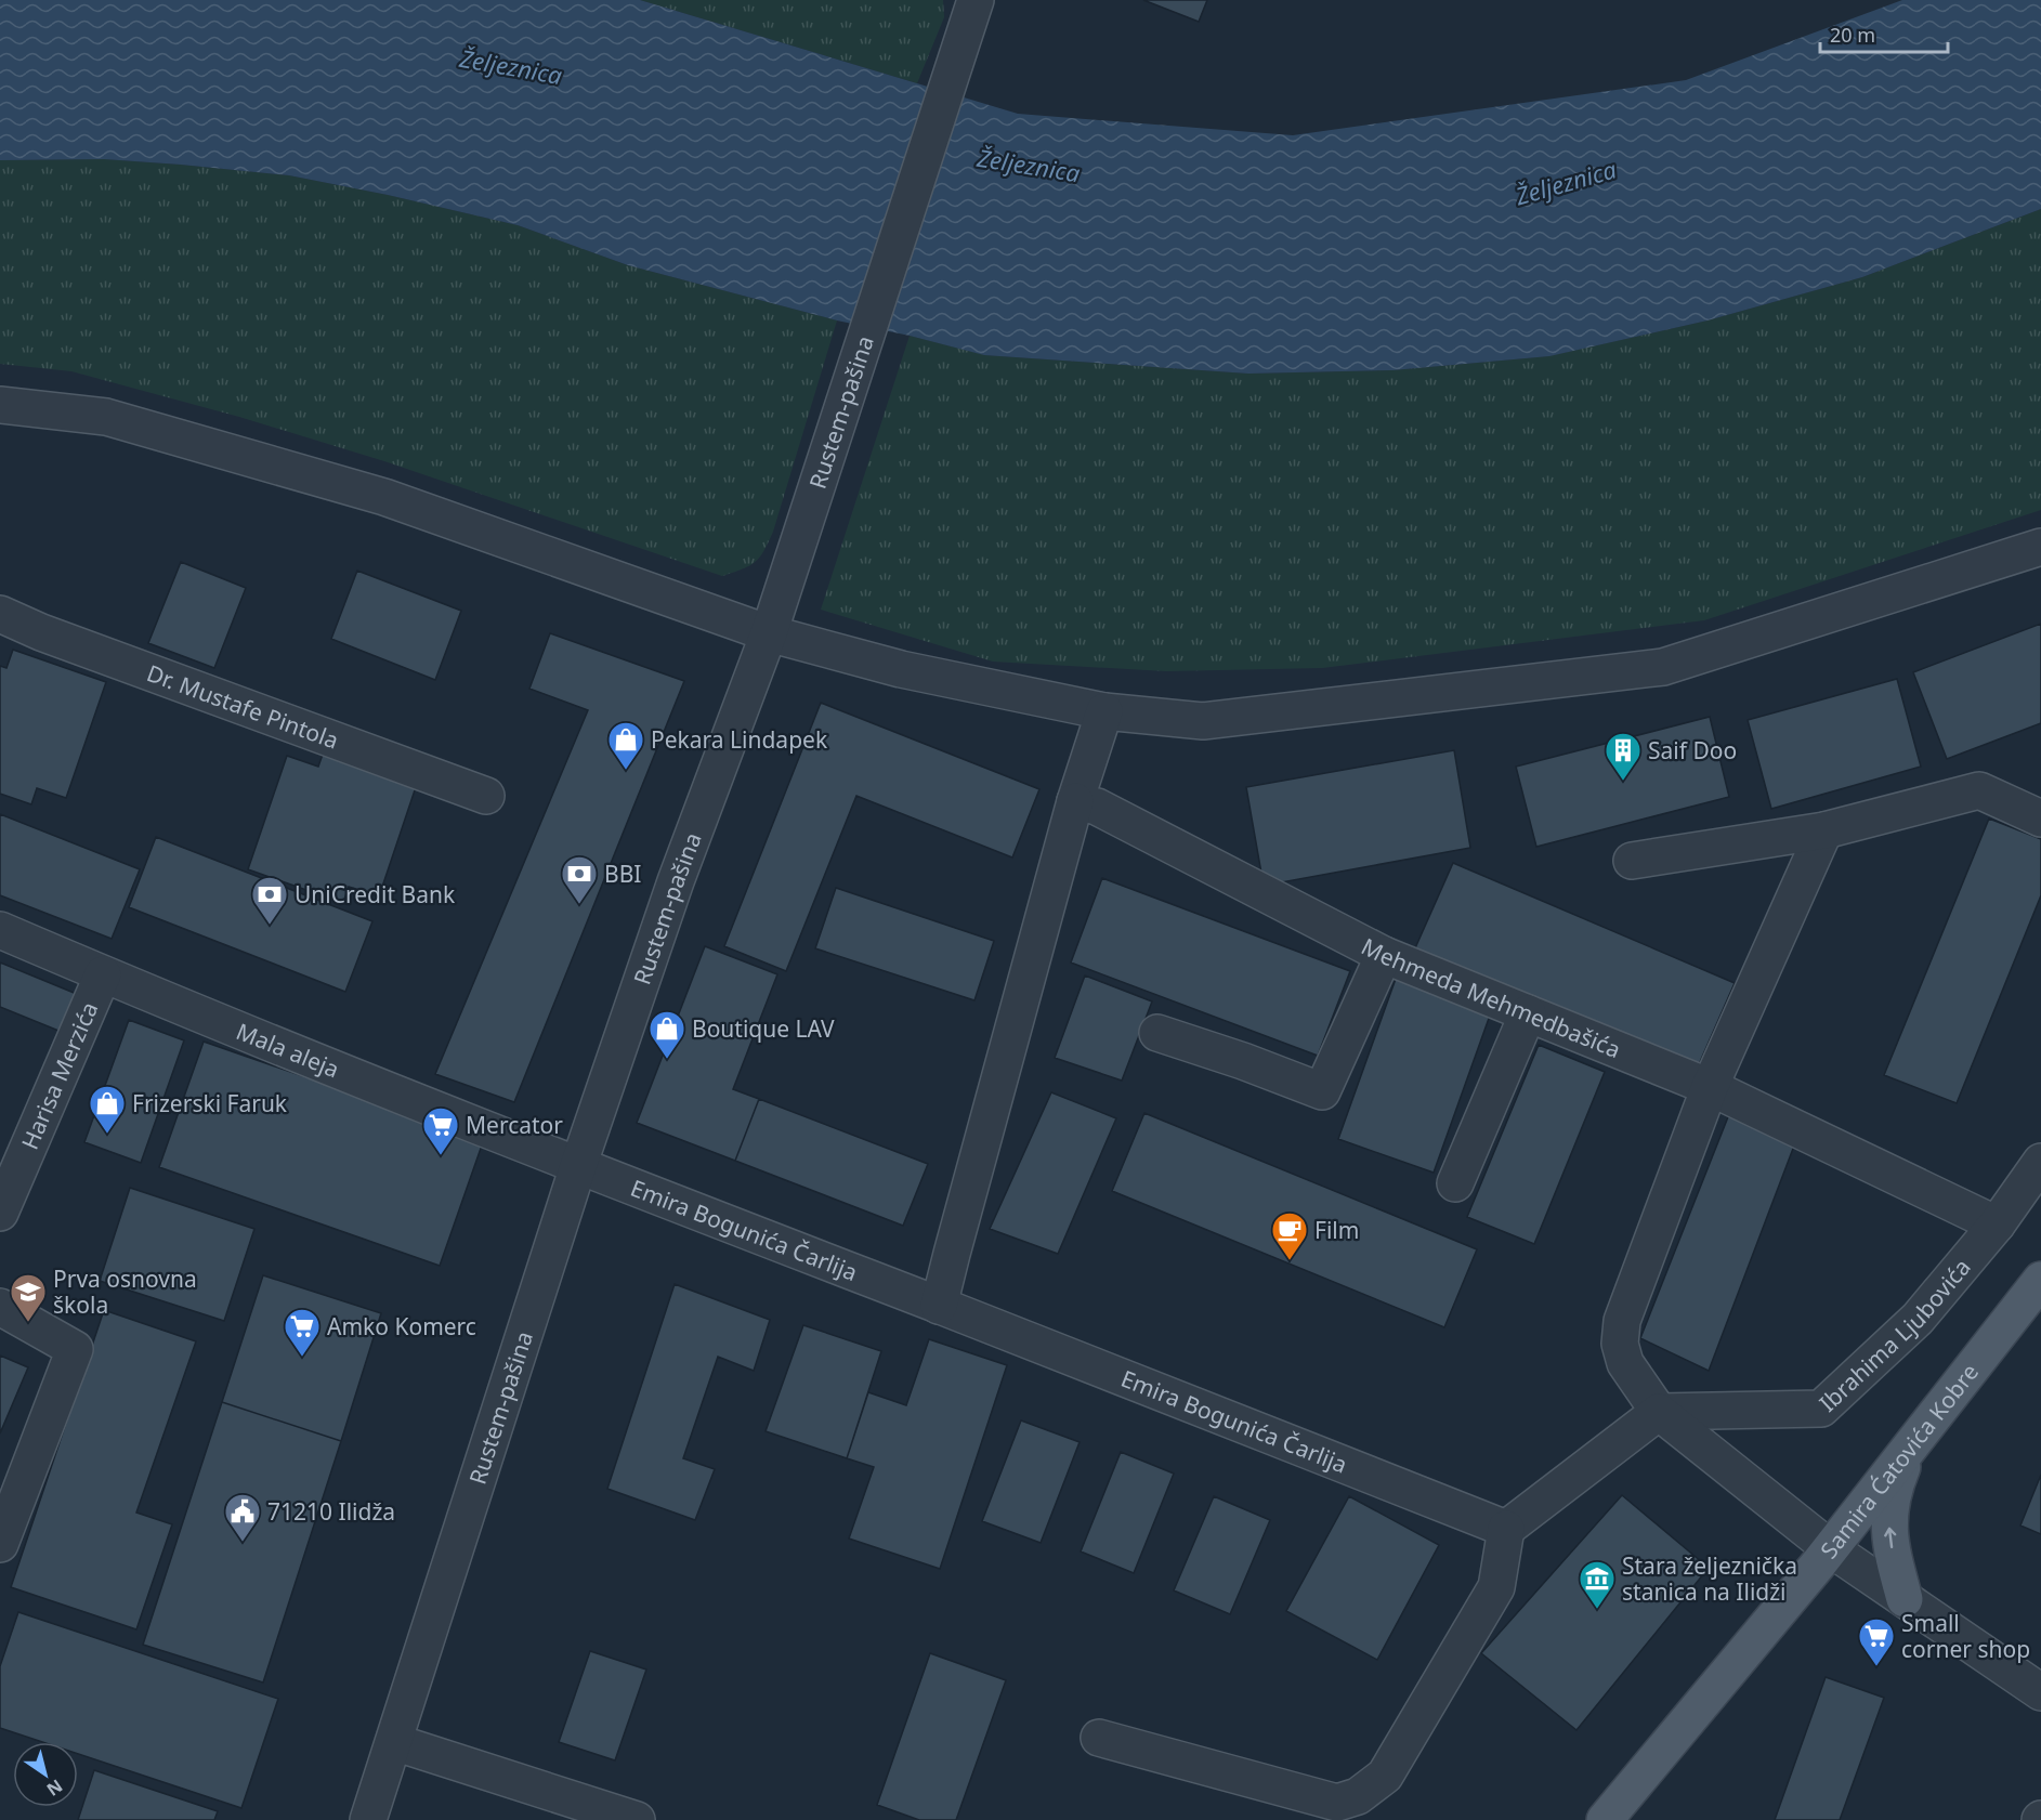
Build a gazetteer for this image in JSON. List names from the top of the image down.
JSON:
{
  "streets": {
    "main road": ["Samira Ćatovića Kobre"],
    "street": [
      "Rustem-pašina",
      "Dr. Mustafe Pintola",
      "Mehmeda Mehmedbašića",
      "Mala aleja",
      "Harisa Merzića",
      "Emira Bogunića Čarlija",
      "Ibrahima Ljubovića"
    ]
  },
  "crossings": [
    ["Rustem-pašina", "Mala aleja"],
    ["Rustem-pašina", "Emira Bogunića Čarlija"],
    ["Mehmeda Mehmedbašića", "Ibrahima Ljubovića"],
    ["Mala aleja", "Harisa Merzića"],
    ["Mala aleja", "Emira Bogunića Čarlija"]
  ],
  "water": ["Željeznica"],
  "places": {
    "shop": ["Pekara Lindapek", "Boutique LAV", "Frizerski Faruk"],
    "building": ["Saif Doo"],
    "bank": ["BBI", "UniCredit Bank"],
    "supermarket": ["Mercator", "Amko Komerc", "Small corner shop"],
    "cafe": ["Film"],
    "school or university": ["Prva osnovna škola"],
    "public building": ["71210 Ilidža"],
    "museum": ["Stara željeznička stanica na Ilidži"]
  },
  "scale_bar": "20 m",
  "north": "bottom right"
}
